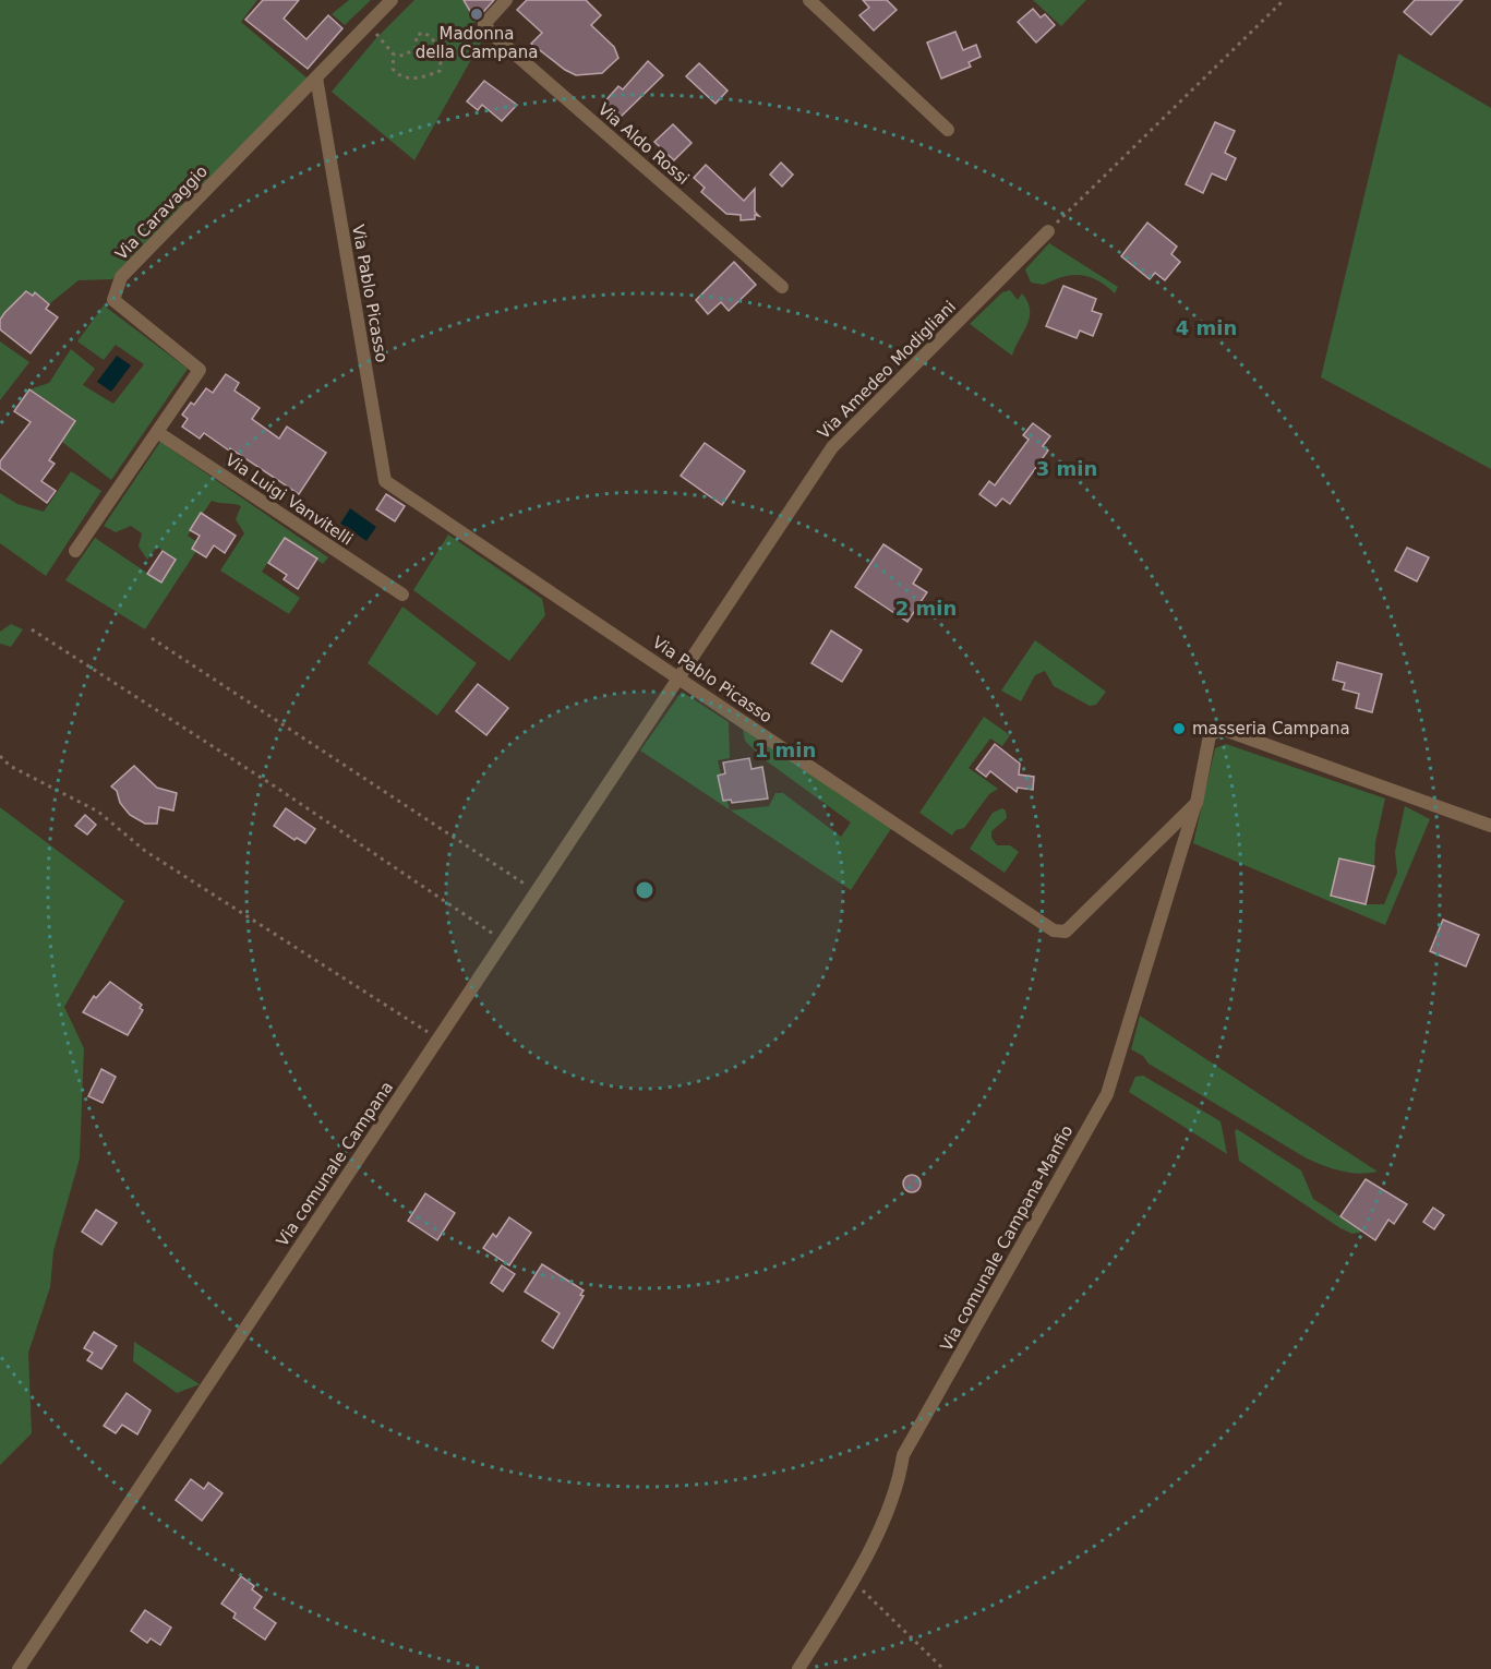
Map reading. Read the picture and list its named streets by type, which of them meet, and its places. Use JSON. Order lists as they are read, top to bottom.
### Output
{
  "streets": {
    "street": [
      "Via Aldo Rossi",
      "Via Caravaggio",
      "Via Pablo Picasso",
      "Via Amedeo Modigliani",
      "Via Luigi Vanvitelli",
      "Via comunale Campana",
      "Via comunale Campana-Manfio"
    ]
  },
  "crossings": [
    ["Via Caravaggio", "Via Pablo Picasso"],
    ["Via Caravaggio", "Via Luigi Vanvitelli"],
    ["Via Pablo Picasso", "Via Amedeo Modigliani"],
    ["Via Pablo Picasso", "Via comunale Campana"],
    ["Via Pablo Picasso", "Via comunale Campana-Manfio"],
    ["Via Amedeo Modigliani", "Via comunale Campana"]
  ],
  "places": ["Madonna della Campana", "masseria Campana"],
  "rings": [
    "4 min",
    "3 min",
    "2 min",
    "1 min"
  ]
}
